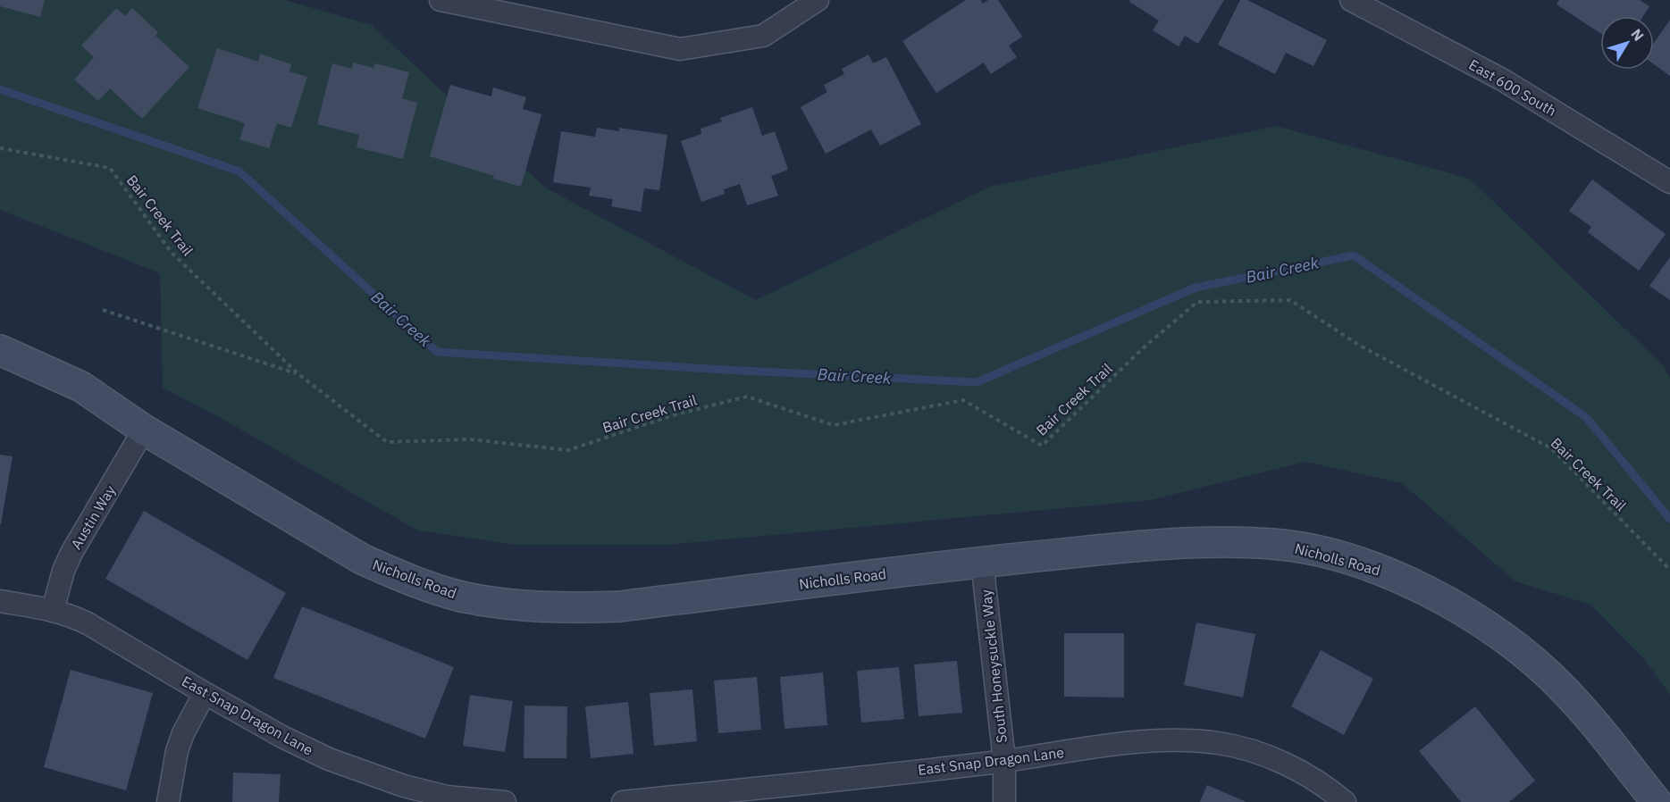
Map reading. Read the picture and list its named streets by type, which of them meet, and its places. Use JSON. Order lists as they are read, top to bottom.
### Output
{
  "streets": {
    "street": [
      "East 600 South",
      "Austin Way",
      "Nicholls Road",
      "South Honeysuckle Way",
      "East Snap Dragon Lane"
    ],
    "path": ["Bair Creek Trail"]
  },
  "crossings": [
    ["Austin Way", "Nicholls Road"],
    ["Austin Way", "East Snap Dragon Lane"],
    ["Nicholls Road", "South Honeysuckle Way"],
    ["South Honeysuckle Way", "East Snap Dragon Lane"]
  ],
  "water": ["Bair Creek"],
  "north": "top right"
}
